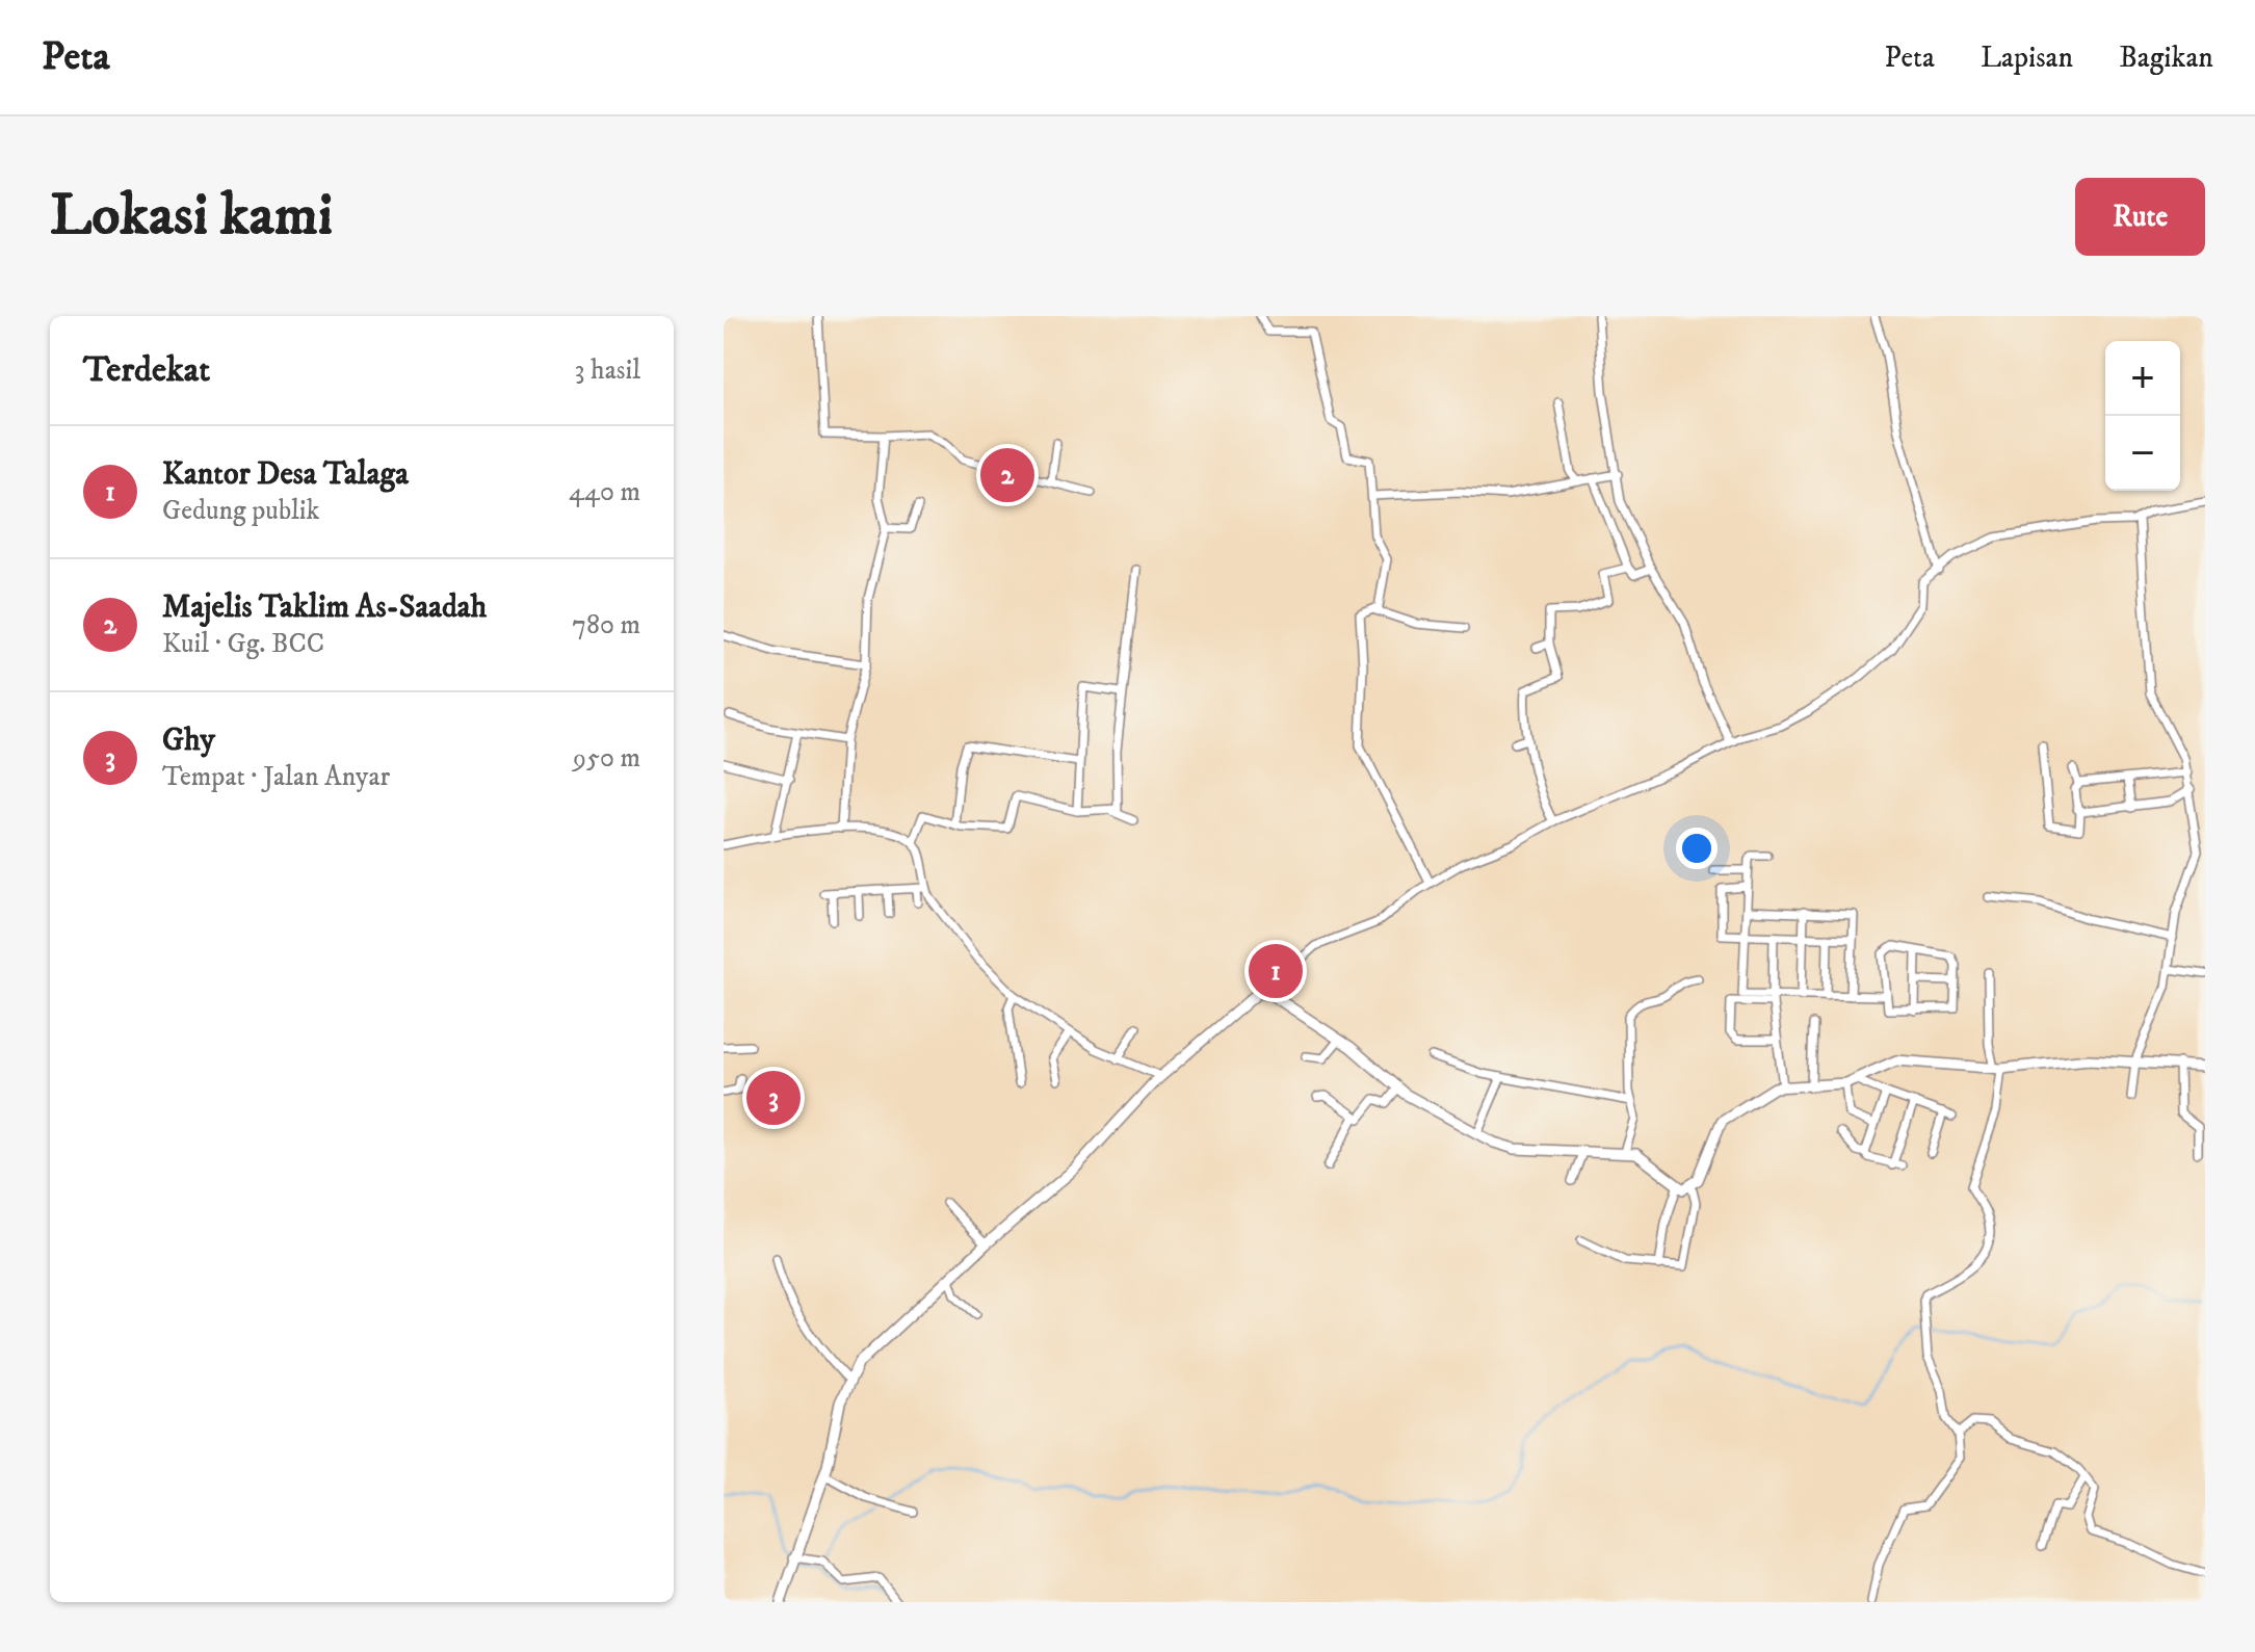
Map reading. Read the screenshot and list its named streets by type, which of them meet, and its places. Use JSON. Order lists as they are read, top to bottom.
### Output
{
  "page": {
    "header": "Peta",
    "nav": ["Peta", "Lapisan", "Bagikan"],
    "buttons": "Rute",
    "title": "Lokasi kami",
    "heading": ["Terdekat", "3 hasil"],
    "map_buttons": ["+", "−"],
    "list": [
      {
        "mark": "1",
        "name": "Kantor Desa Talaga",
        "note": "Gedung publik",
        "value": "440 m"
      },
      {
        "mark": "2",
        "name": "Majelis Taklim As-Saadah",
        "note": "Kuil · Gg. BCC",
        "value": "780 m"
      },
      {
        "mark": "3",
        "name": "Ghy",
        "note": "Tempat · Jalan Anyar",
        "value": "950 m"
      }
    ],
    "pins": ["2", "1", "3"]
  }
}
